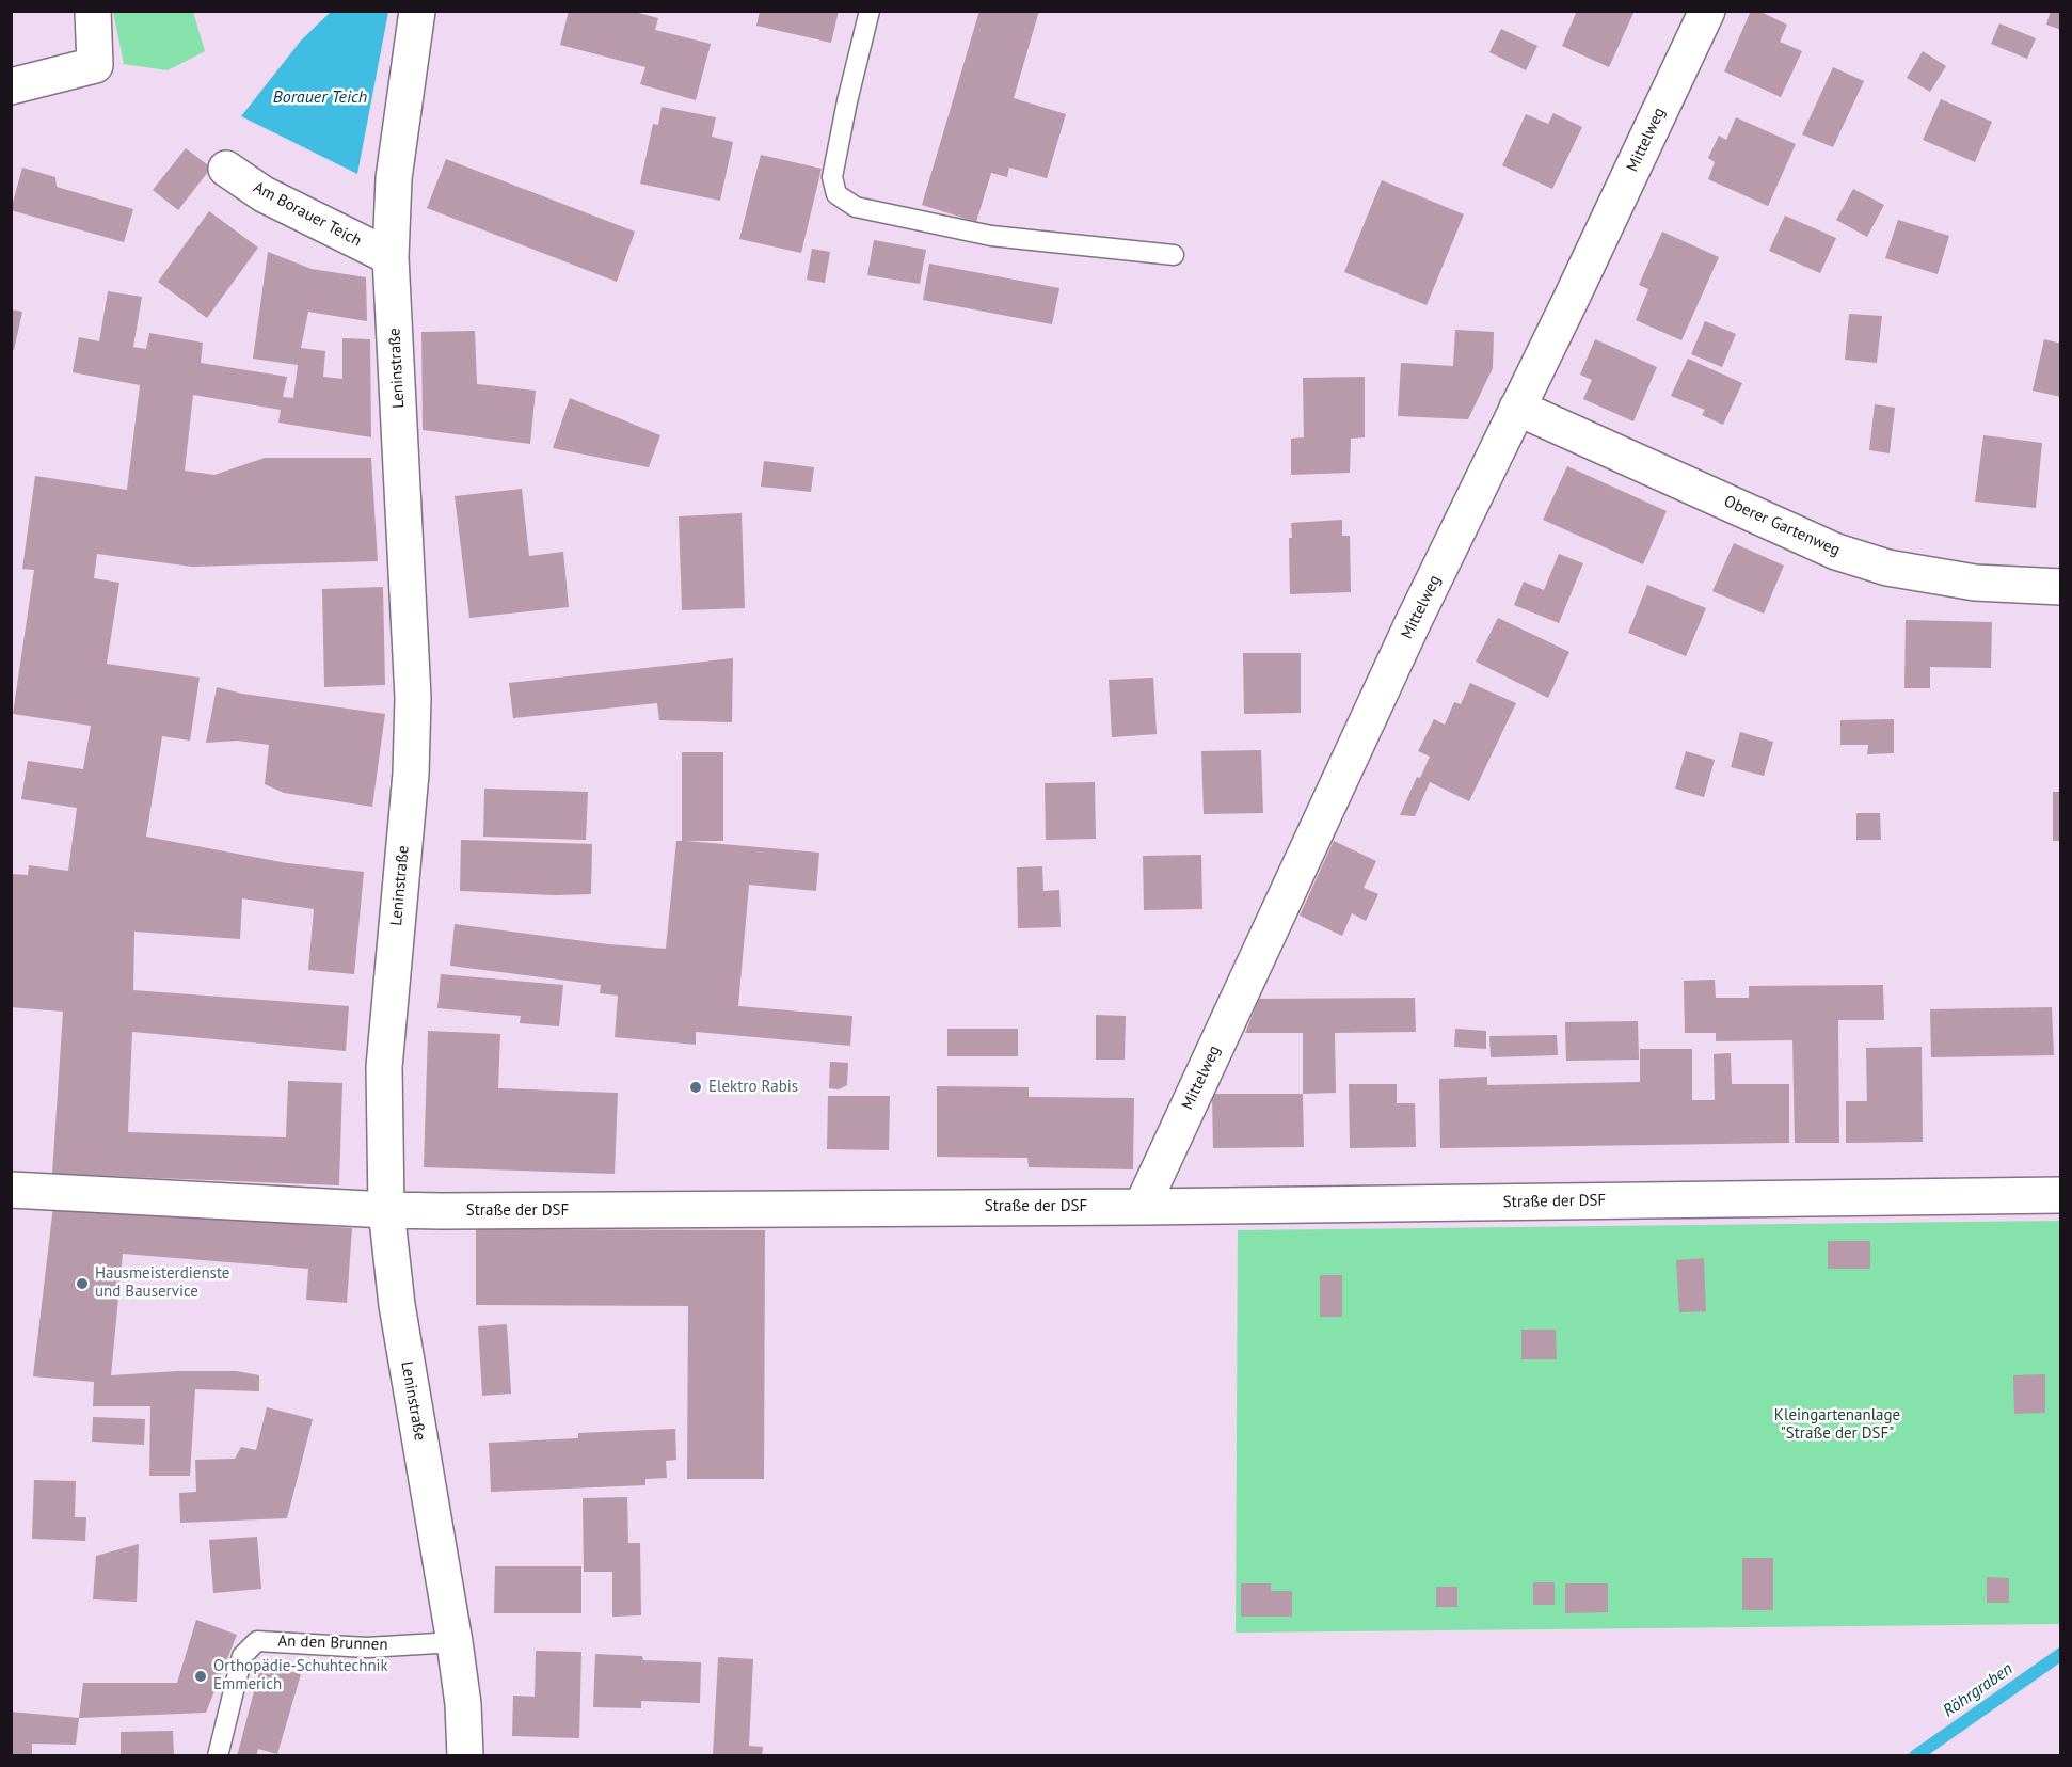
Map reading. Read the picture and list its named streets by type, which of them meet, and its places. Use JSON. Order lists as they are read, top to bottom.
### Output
{
  "streets": {
    "street": [
      "Mittelweg",
      "Am Borauer Teich",
      "Leninstraße",
      "Oberer Gartenweg",
      "Straße der DSF"
    ],
    "lane": ["An den Brunnen"]
  },
  "crossings": [
    ["Mittelweg", "Oberer Gartenweg"],
    ["Mittelweg", "Straße der DSF"],
    ["Am Borauer Teich", "Leninstraße"],
    ["Leninstraße", "Straße der DSF"],
    ["Leninstraße", "An den Brunnen"]
  ],
  "water": ["Borauer Teich", "Röhrgraben"],
  "parks": ["Kleingartenanlage \"Straße der DSF\""],
  "places": ["Elektro Rabis", "Hausmeisterdienste und Bauservice", "Orthopädie-Schuhtechnik Emmerich"]
}
